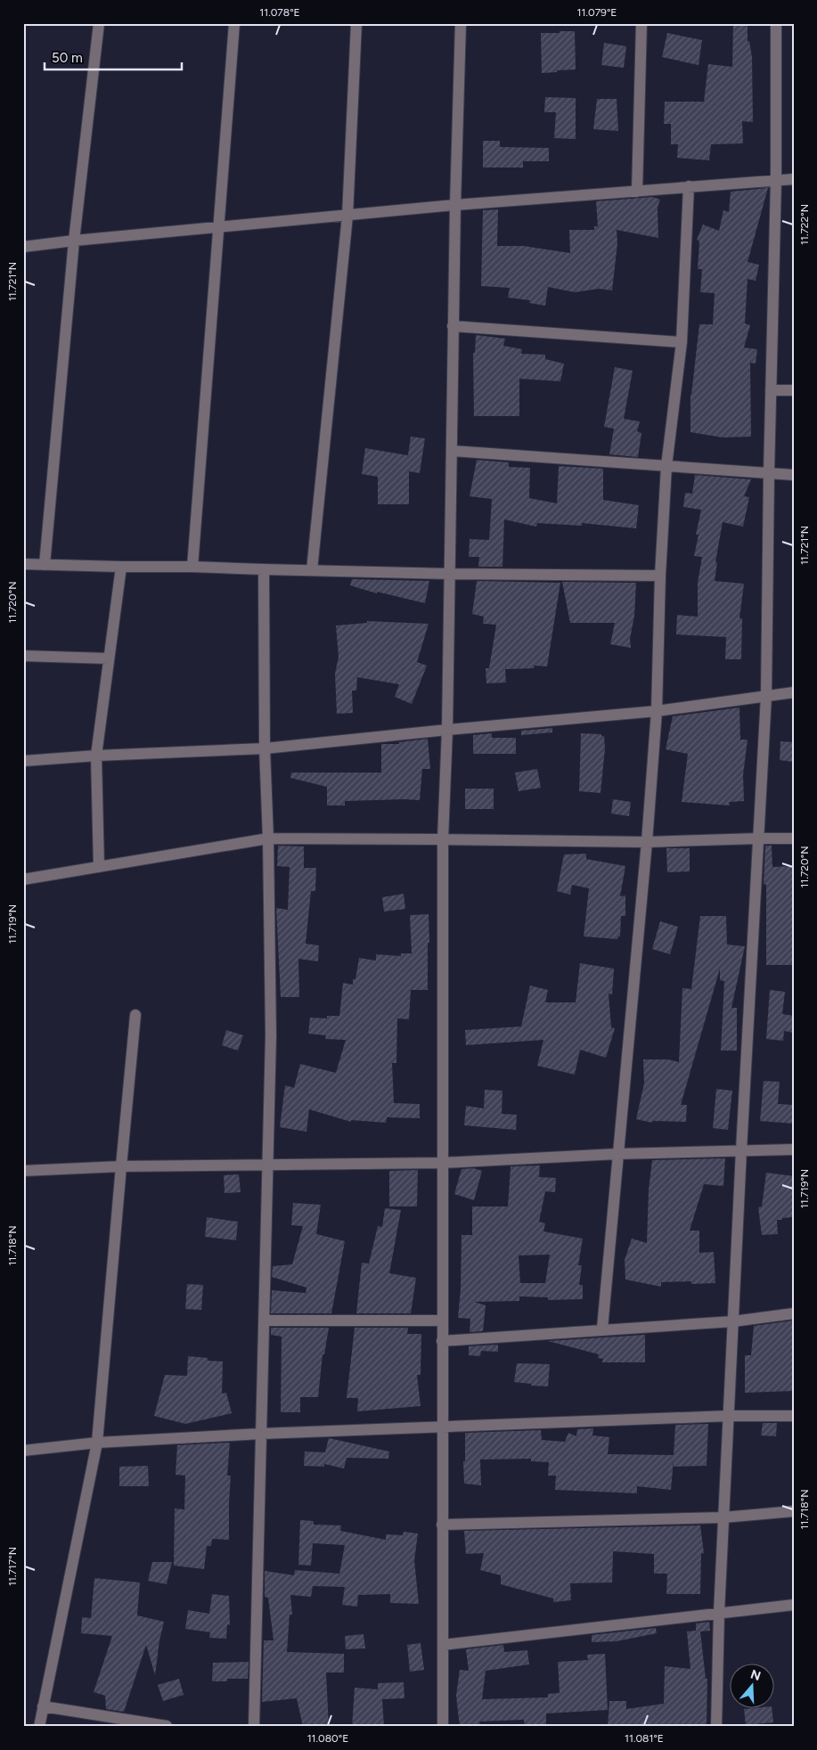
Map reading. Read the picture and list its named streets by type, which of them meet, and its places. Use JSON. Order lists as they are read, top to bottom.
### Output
{
  "scale_bar": "50 m",
  "north": "top",
  "coordinates": [
    "11.078°E",
    "11.079°E",
    "11.722°N",
    "11.721°N",
    "11.720°N",
    "11.719°N",
    "11.718°N",
    "11.717°N",
    "11.080°E",
    "11.081°E"
  ]
}
